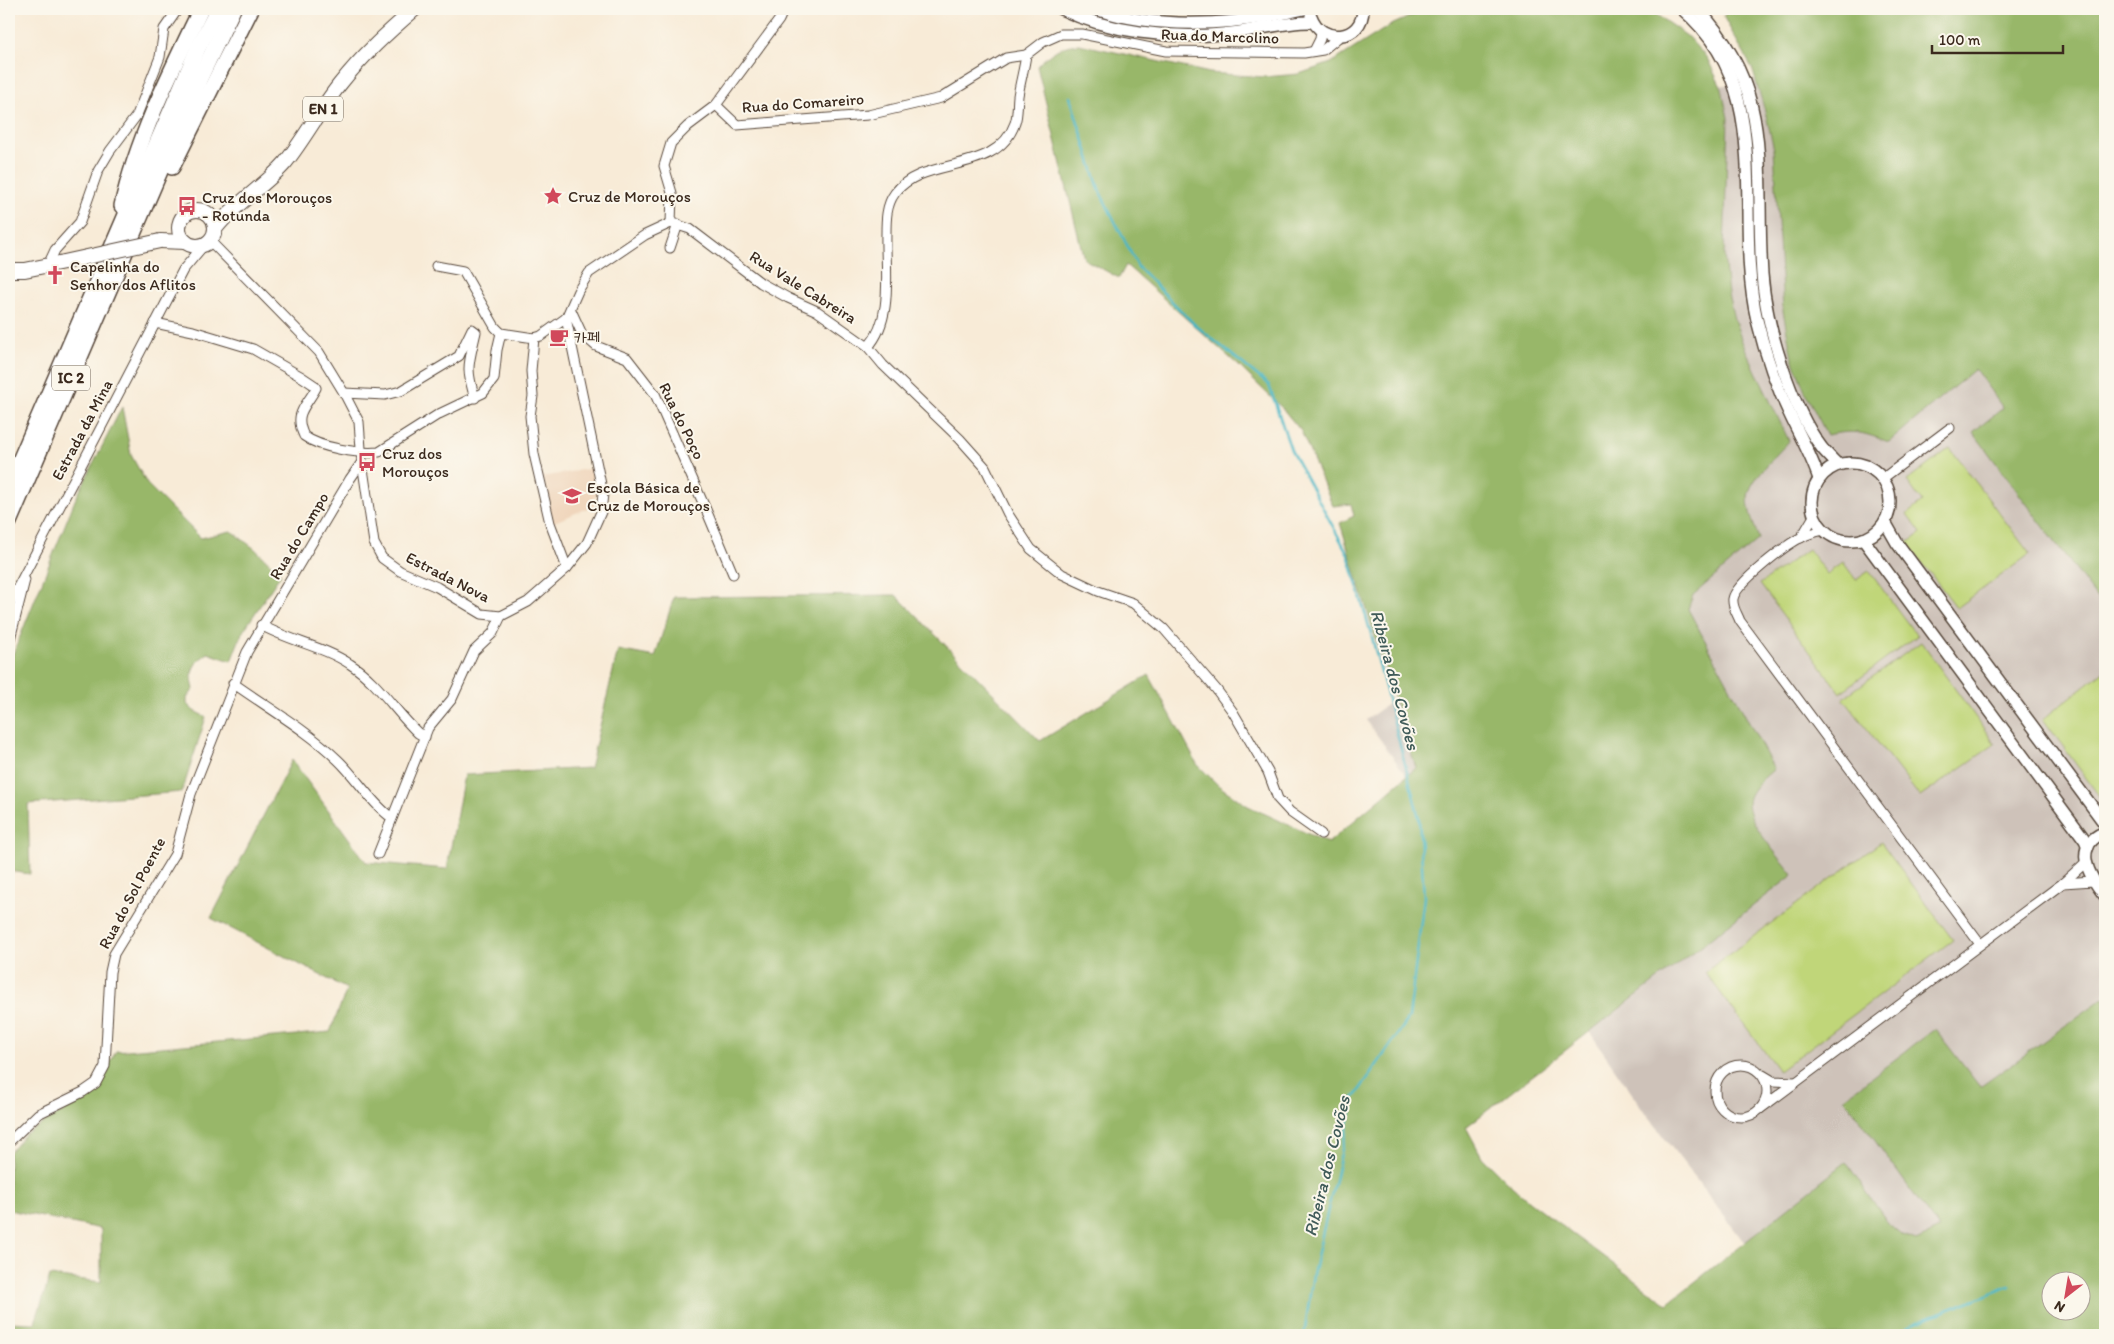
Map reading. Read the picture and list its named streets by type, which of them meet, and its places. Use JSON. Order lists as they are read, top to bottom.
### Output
{
  "streets": {
    "highway": ["IC 2"],
    "main road": ["EN 1"],
    "street": [
      "Rua do Marcolino",
      "Rua do Comareiro",
      "Rua Vale Cabreira",
      "Rua do Poço",
      "Estrada da Mina",
      "Rua do Campo",
      "Estrada Nova",
      "Rua do Sol Poente"
    ]
  },
  "crossings": [
    ["Rua do Marcolino", "Rua do Comareiro"],
    ["EN 1", "Estrada da Mina"],
    ["EN 1", "Estrada Nova"],
    ["Rua do Poço", "Estrada Nova"],
    ["Estrada da Mina", "Estrada Nova"],
    ["Rua do Campo", "Estrada Nova"],
    ["Rua do Campo", "Rua do Sol Poente"]
  ],
  "water": ["Ribeira dos Covões"],
  "places": {
    "place": ["Cruz de Morouços"],
    "bus stop": ["Cruz dos Morouços - Rotunda", "Cruz dos Morouços"],
    "church": ["Capelinha do Senhor dos Aflitos"],
    "cafe": ["카페"],
    "school or university": ["Escola Básica de Cruz de Morouços"]
  },
  "scale_bar": "100 m",
  "north": "bottom left"
}
